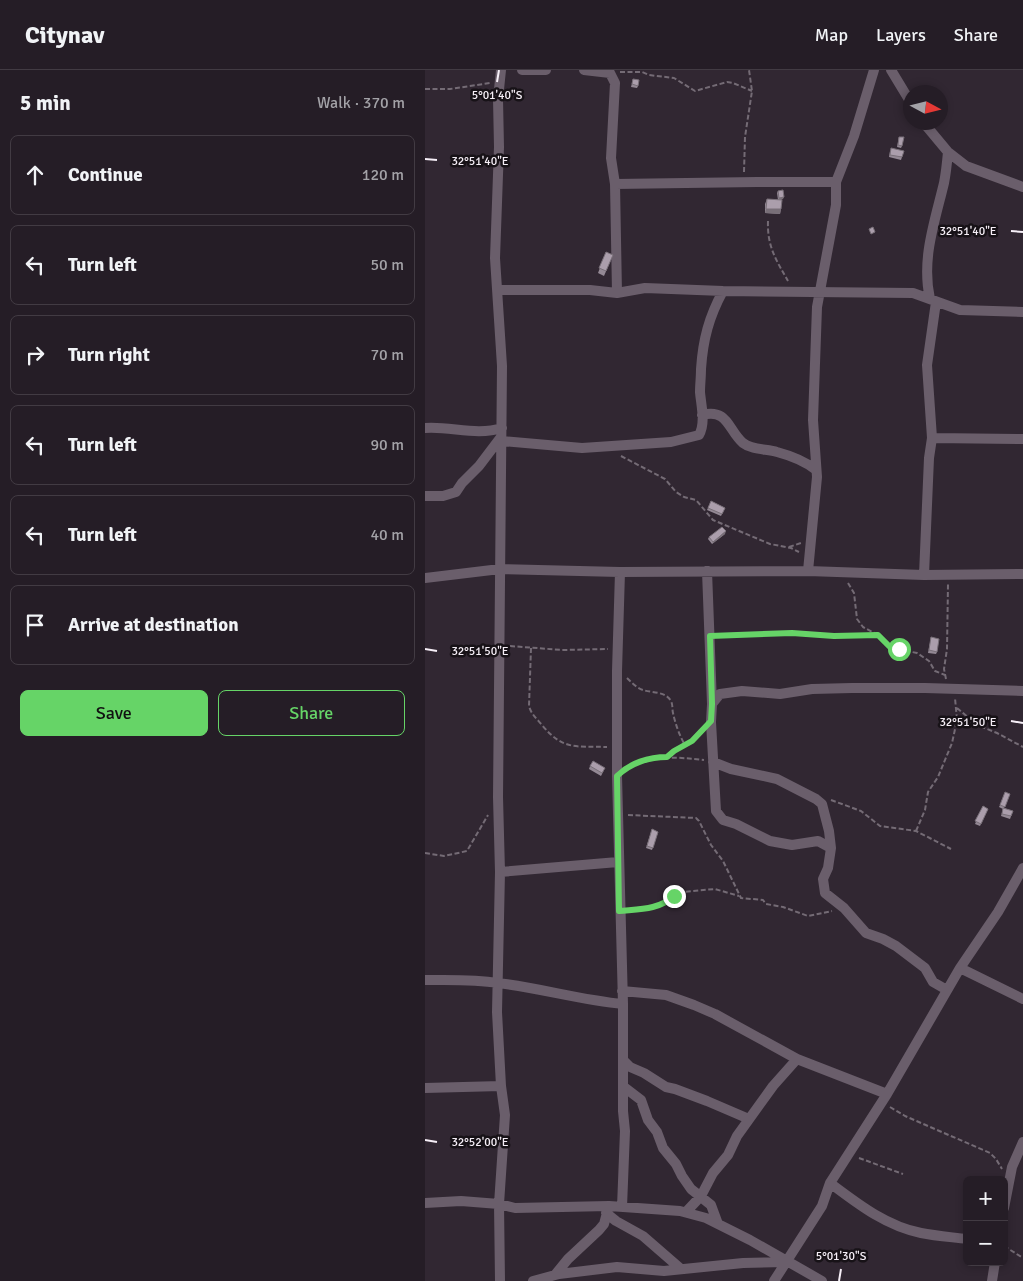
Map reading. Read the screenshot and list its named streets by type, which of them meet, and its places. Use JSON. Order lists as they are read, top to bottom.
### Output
{
  "north": "right",
  "page": {
    "header": "Citynav",
    "nav": ["Map", "Layers", "Share"],
    "heading": ["5 min", "Walk · 370 m"],
    "list": [
      ["Continue", "120 m"],
      ["Turn left", "50 m"],
      ["Turn right", "70 m"],
      ["Turn left", "90 m"],
      ["Turn left", "40 m"],
      "Arrive at destination"
    ],
    "buttons": ["Save", "Share"],
    "map_buttons": ["+", "−"]
  },
  "coordinates": [
    "5°01'40\"S",
    "32°51'40\"E",
    "32°51'50\"E",
    "32°52'00\"E",
    "5°01'30\"S"
  ]
}
